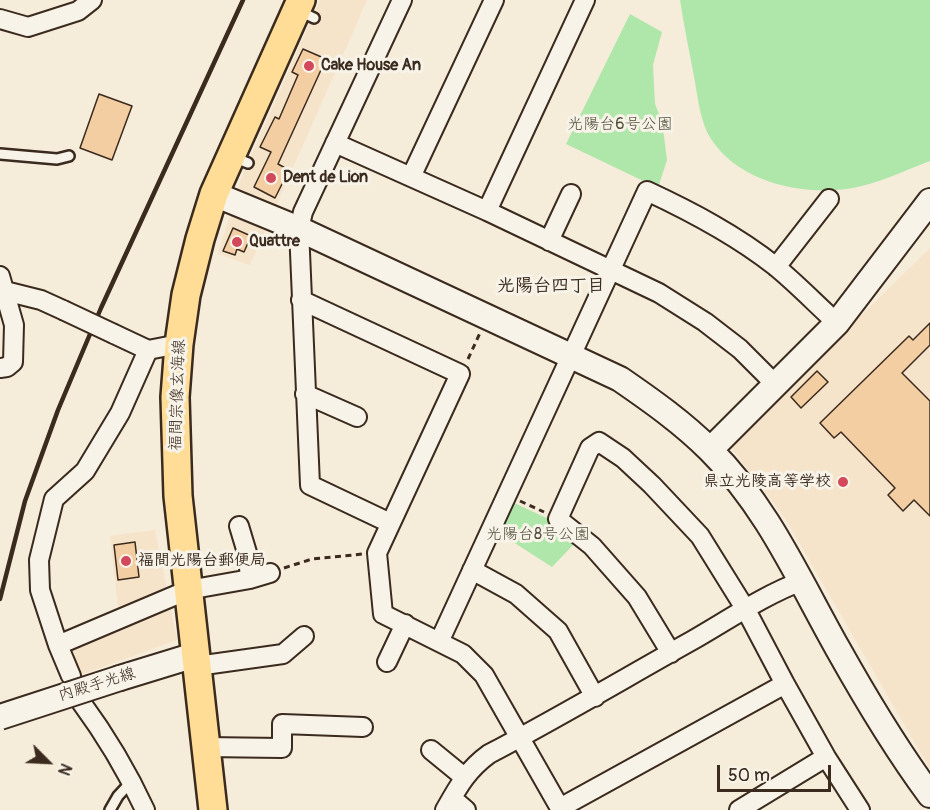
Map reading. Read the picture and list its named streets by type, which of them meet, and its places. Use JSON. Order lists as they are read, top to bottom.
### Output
{
  "streets": {
    "main road": ["福間宗像玄海線"],
    "street": ["内殿手光線"]
  },
  "crossings": [
    ["福間宗像玄海線", "内殿手光線"]
  ],
  "districts": ["光陽台四丁目"],
  "parks": ["光陽台6号公園", "光陽台8号公園"],
  "places": [
    "Cake House An",
    "Dent de Lion",
    "Quattre",
    "県立光陵高等学校",
    "福間光陽台郵便局"
  ],
  "scale_bar": "50 m",
  "north": "bottom right"
}
